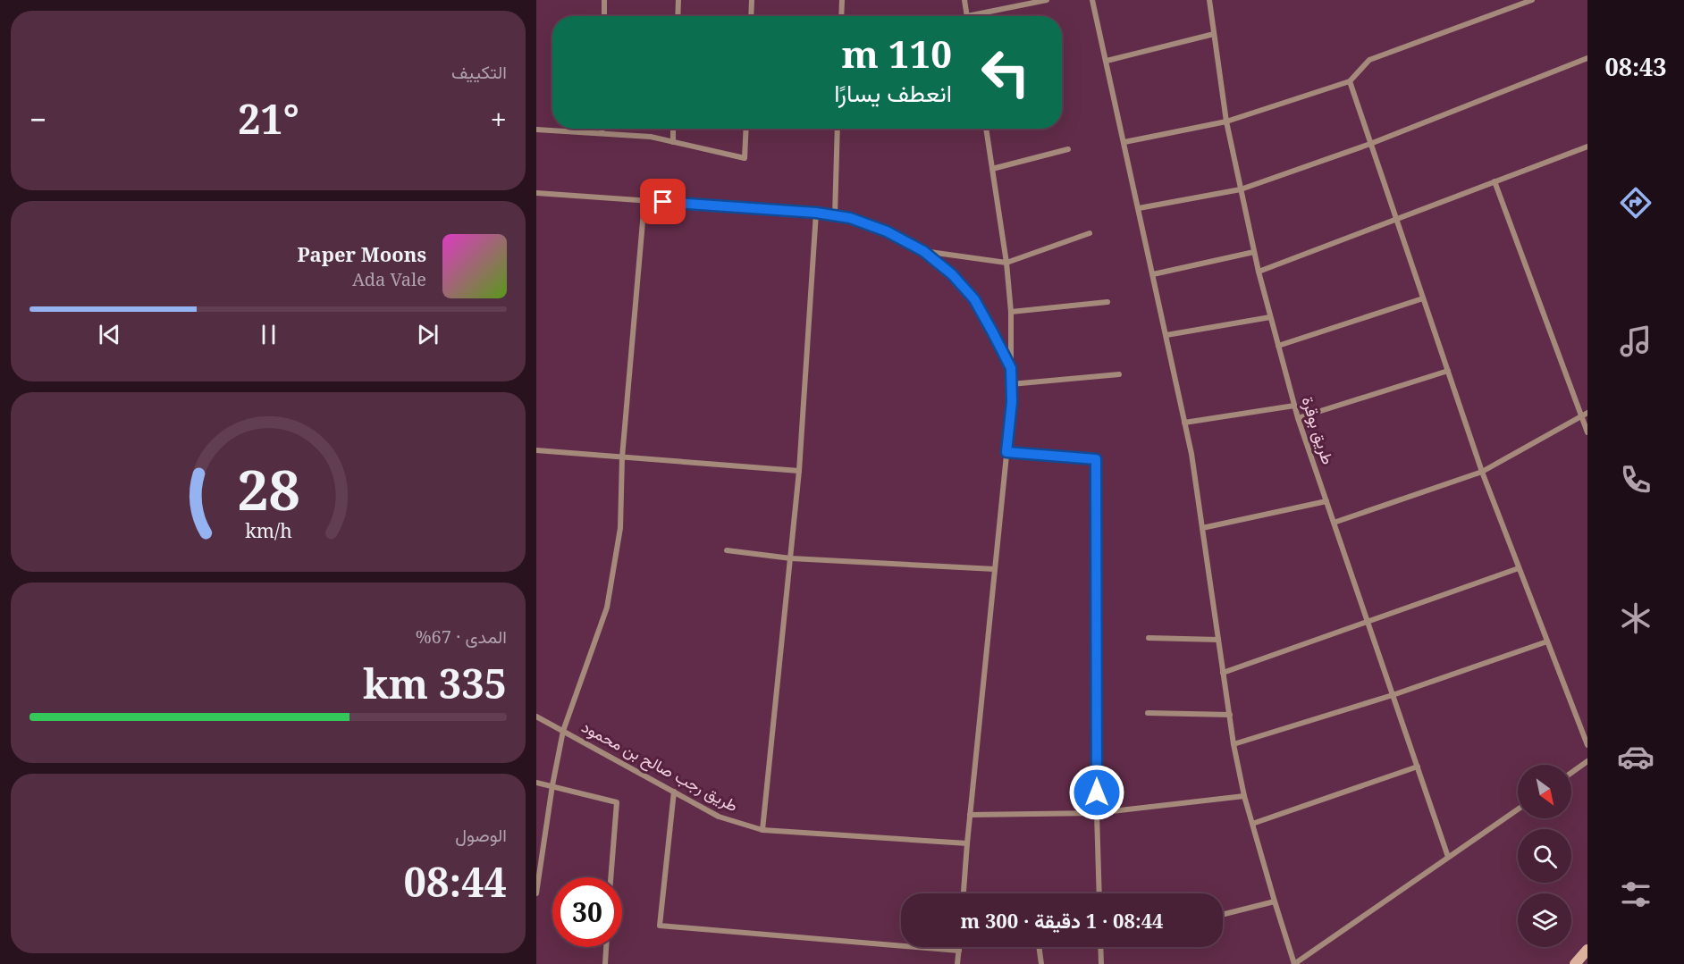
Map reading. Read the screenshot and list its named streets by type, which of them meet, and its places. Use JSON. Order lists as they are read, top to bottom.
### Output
{
  "streets": {
    "street": ["طريق بوقرة", "طريق رجب صالح بن محمود"]
  },
  "north": "bottom right",
  "page": {
    "tabs": "08:43",
    "tile": [
      "التكييف",
      ["المدى · 67%", "335 km"],
      ["الوصول", "08:44"]
    ],
    "turn": ["110 m", "انعطف يسارًا"],
    "heat": ["−", "21°", "+"],
    "song": ["Paper Moons", "Ada Vale"],
    "limit": "30",
    "trip": "08:44 · 1 دقيقة · 300 m",
    "gauge": ["28", "km/h"]
  }
}
